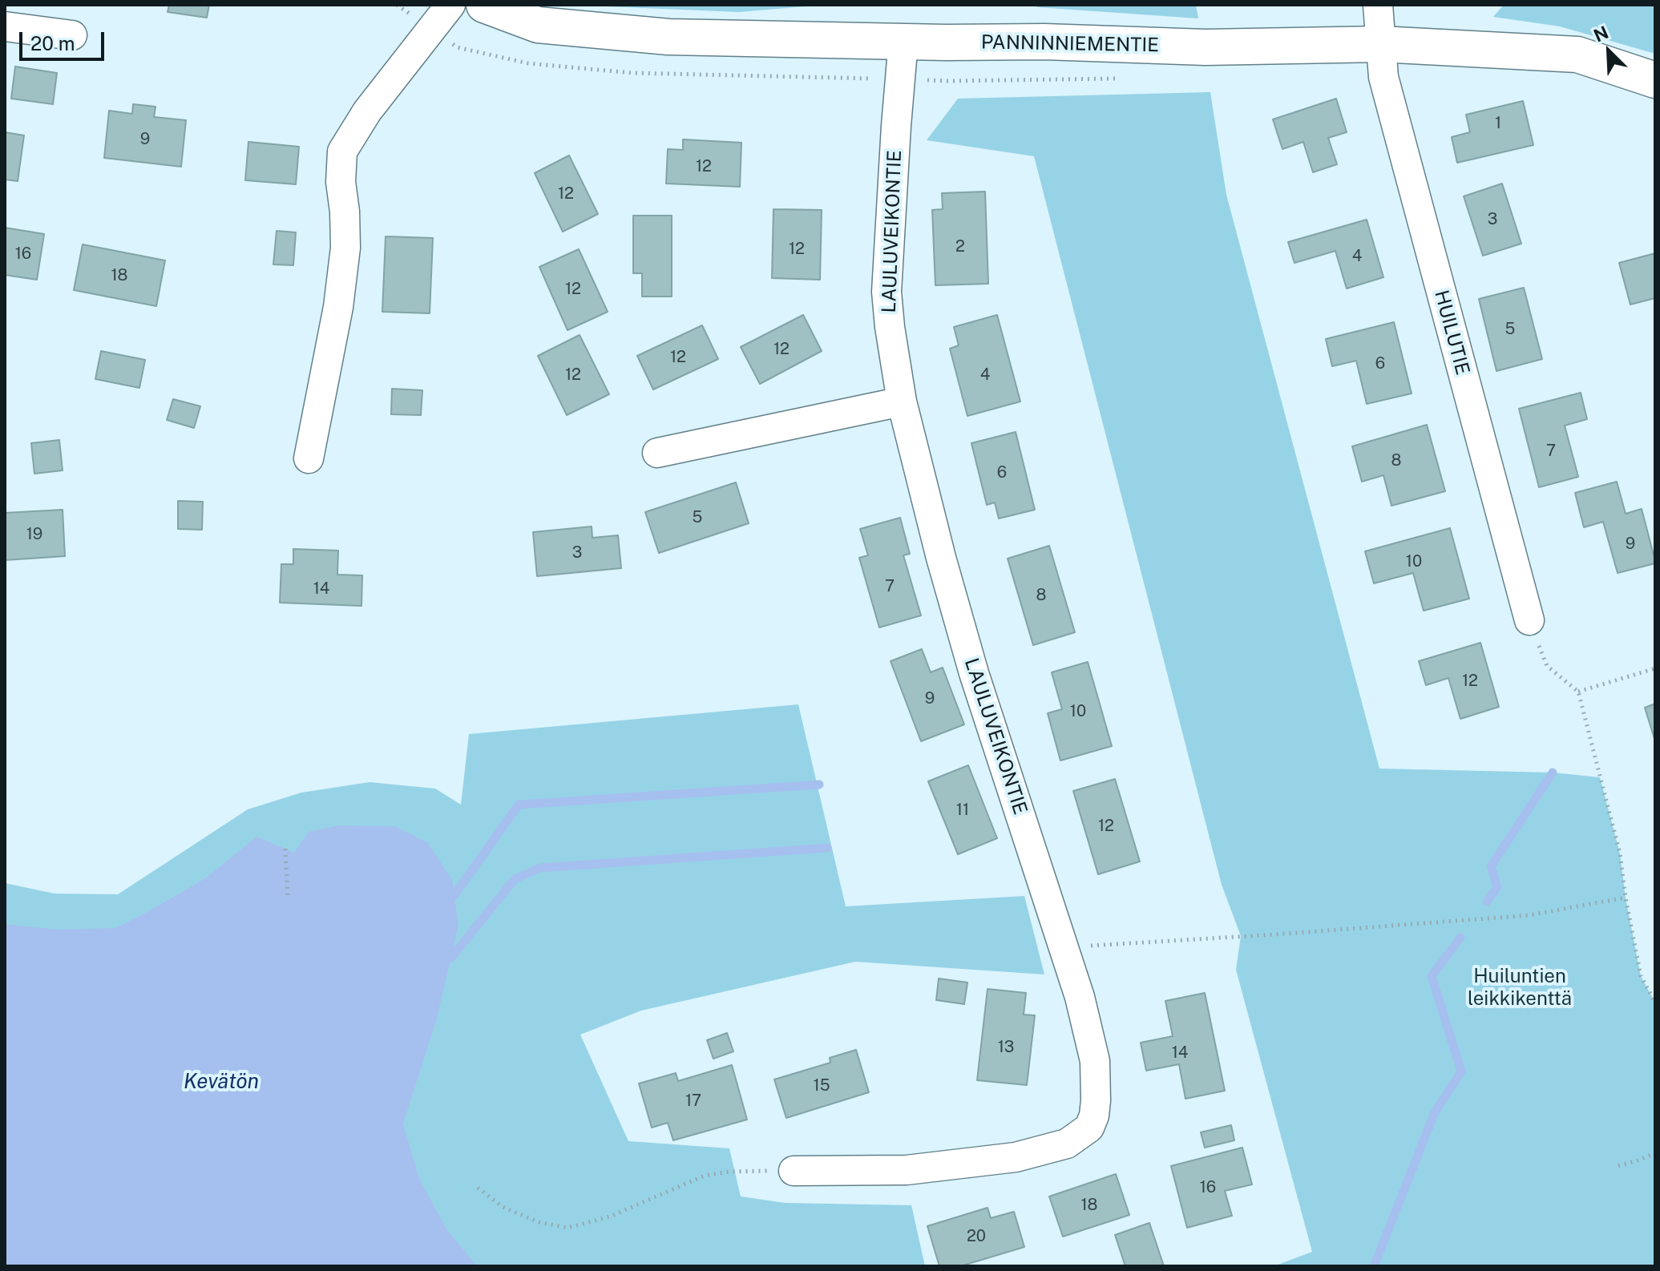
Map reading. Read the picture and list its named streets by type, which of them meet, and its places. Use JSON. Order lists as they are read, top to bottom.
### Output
{
  "streets": {
    "street": ["PANNINNIEMENTIE", "LAULUVEIKONTIE", "HUILUTIE"]
  },
  "crossings": [
    ["PANNINNIEMENTIE", "LAULUVEIKONTIE"],
    ["PANNINNIEMENTIE", "HUILUTIE"]
  ],
  "water": ["Kevätön"],
  "parks": ["Huiluntien leikkikenttä"],
  "house_numbers": [
    "1",
    "9",
    "12",
    "12",
    "3",
    "2",
    "12",
    "16",
    "4",
    "18",
    "12",
    "5",
    "12",
    "12",
    "6",
    "12",
    "4",
    "7",
    "8",
    "6",
    "5",
    "19",
    "9",
    "3",
    "10",
    "7",
    "14",
    "8",
    "12",
    "9",
    "10",
    "11",
    "12",
    "13",
    "14",
    "15",
    "17",
    "16",
    "18",
    "20"
  ],
  "scale_bar": "20 m",
  "north": "top left"
}
